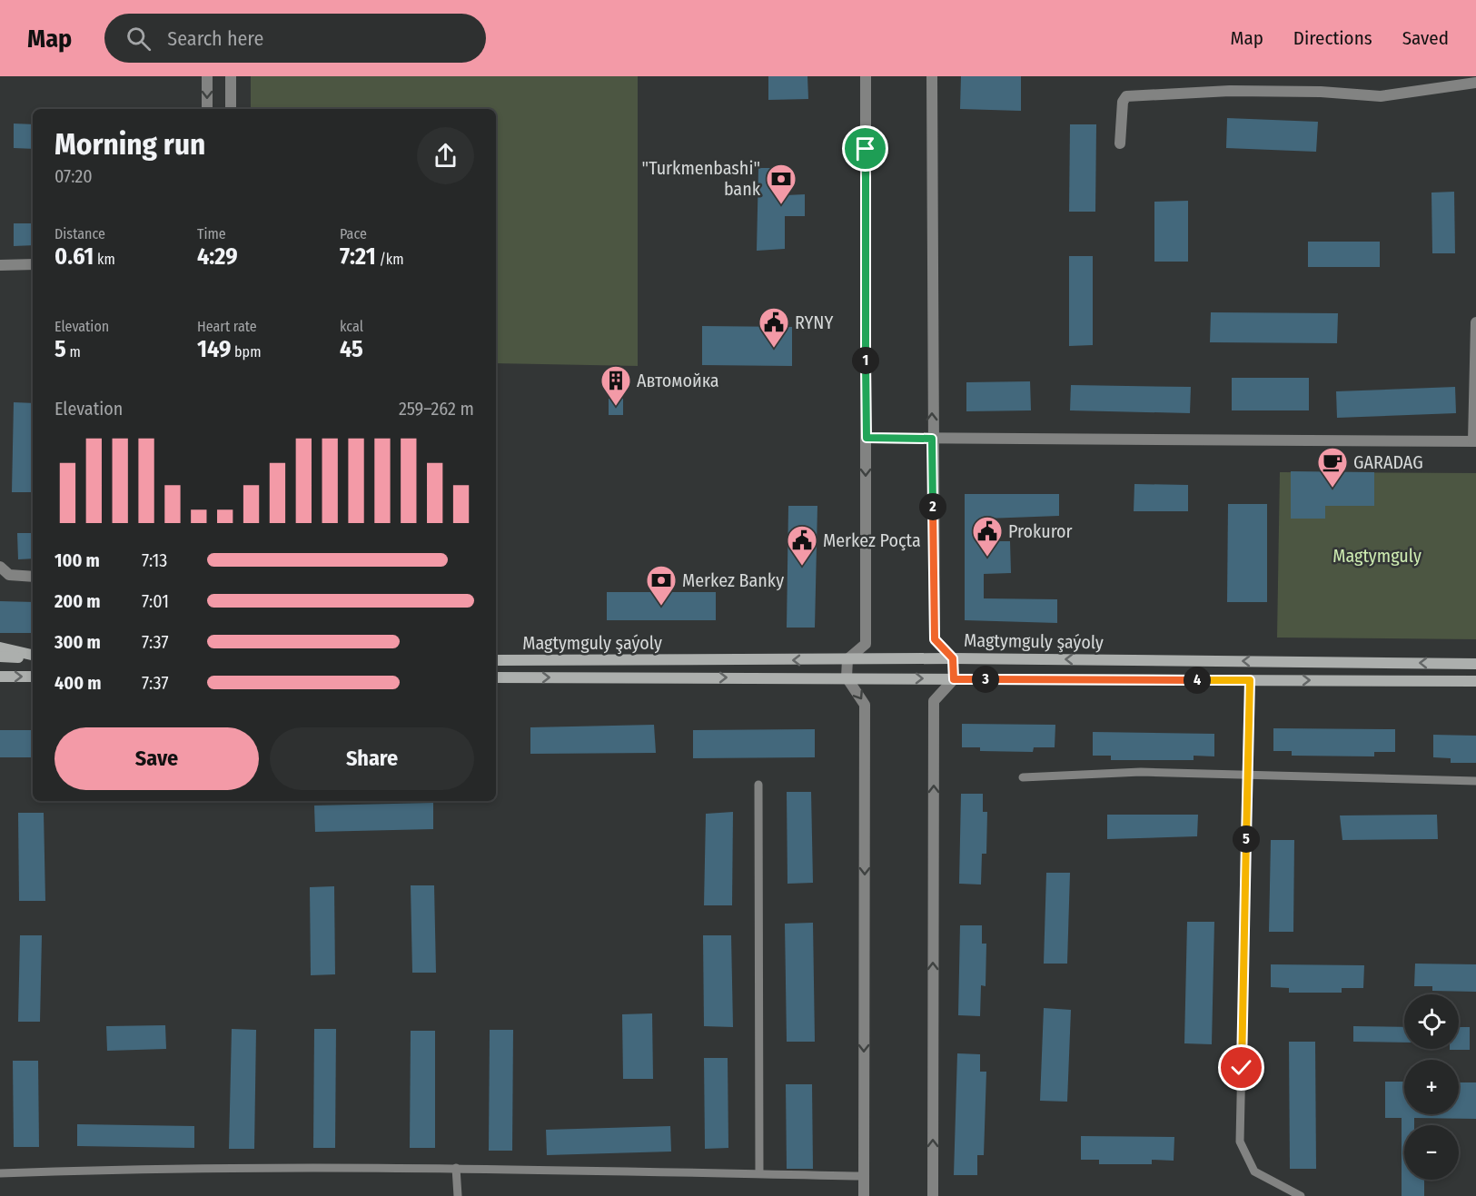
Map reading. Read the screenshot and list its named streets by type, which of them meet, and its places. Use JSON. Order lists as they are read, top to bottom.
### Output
{
  "streets": {
    "street": ["Magtymguly şaýoly"]
  },
  "parks": ["Magtymguly"],
  "places": {
    "bank": ["\"Turkmenbashi\" bank", "Merkez Banky"],
    "public building": ["RYNY", "Prokuror", "Merkez Poçta"],
    "building": ["Автомойка"],
    "cafe": ["GARADAG"]
  },
  "page": {
    "header": "Map",
    "search": "Search here",
    "nav": ["Map", "Directions", "Saved"],
    "heading": ["Morning run", "07:20"],
    "stats": [
      ["Distance", "0.61 km"],
      ["Time", "4:29"],
      ["Pace", "7:21 /km"],
      ["Elevation", "5 m"],
      ["Heart rate", "149 bpm"],
      ["kcal", "45"]
    ],
    "pins": [
      "1",
      "2",
      "3",
      "4",
      "5"
    ],
    "chart": ["Elevation", "259–262 m"],
    "list": [
      {
        "name": "100 m",
        "note": "7:13"
      },
      {
        "name": "200 m",
        "note": "7:01"
      },
      {
        "name": "300 m",
        "note": "7:37"
      },
      {
        "name": "400 m",
        "note": "7:37"
      }
    ],
    "buttons": ["Save", "Share"],
    "map_buttons": ["+", "−"]
  }
}
